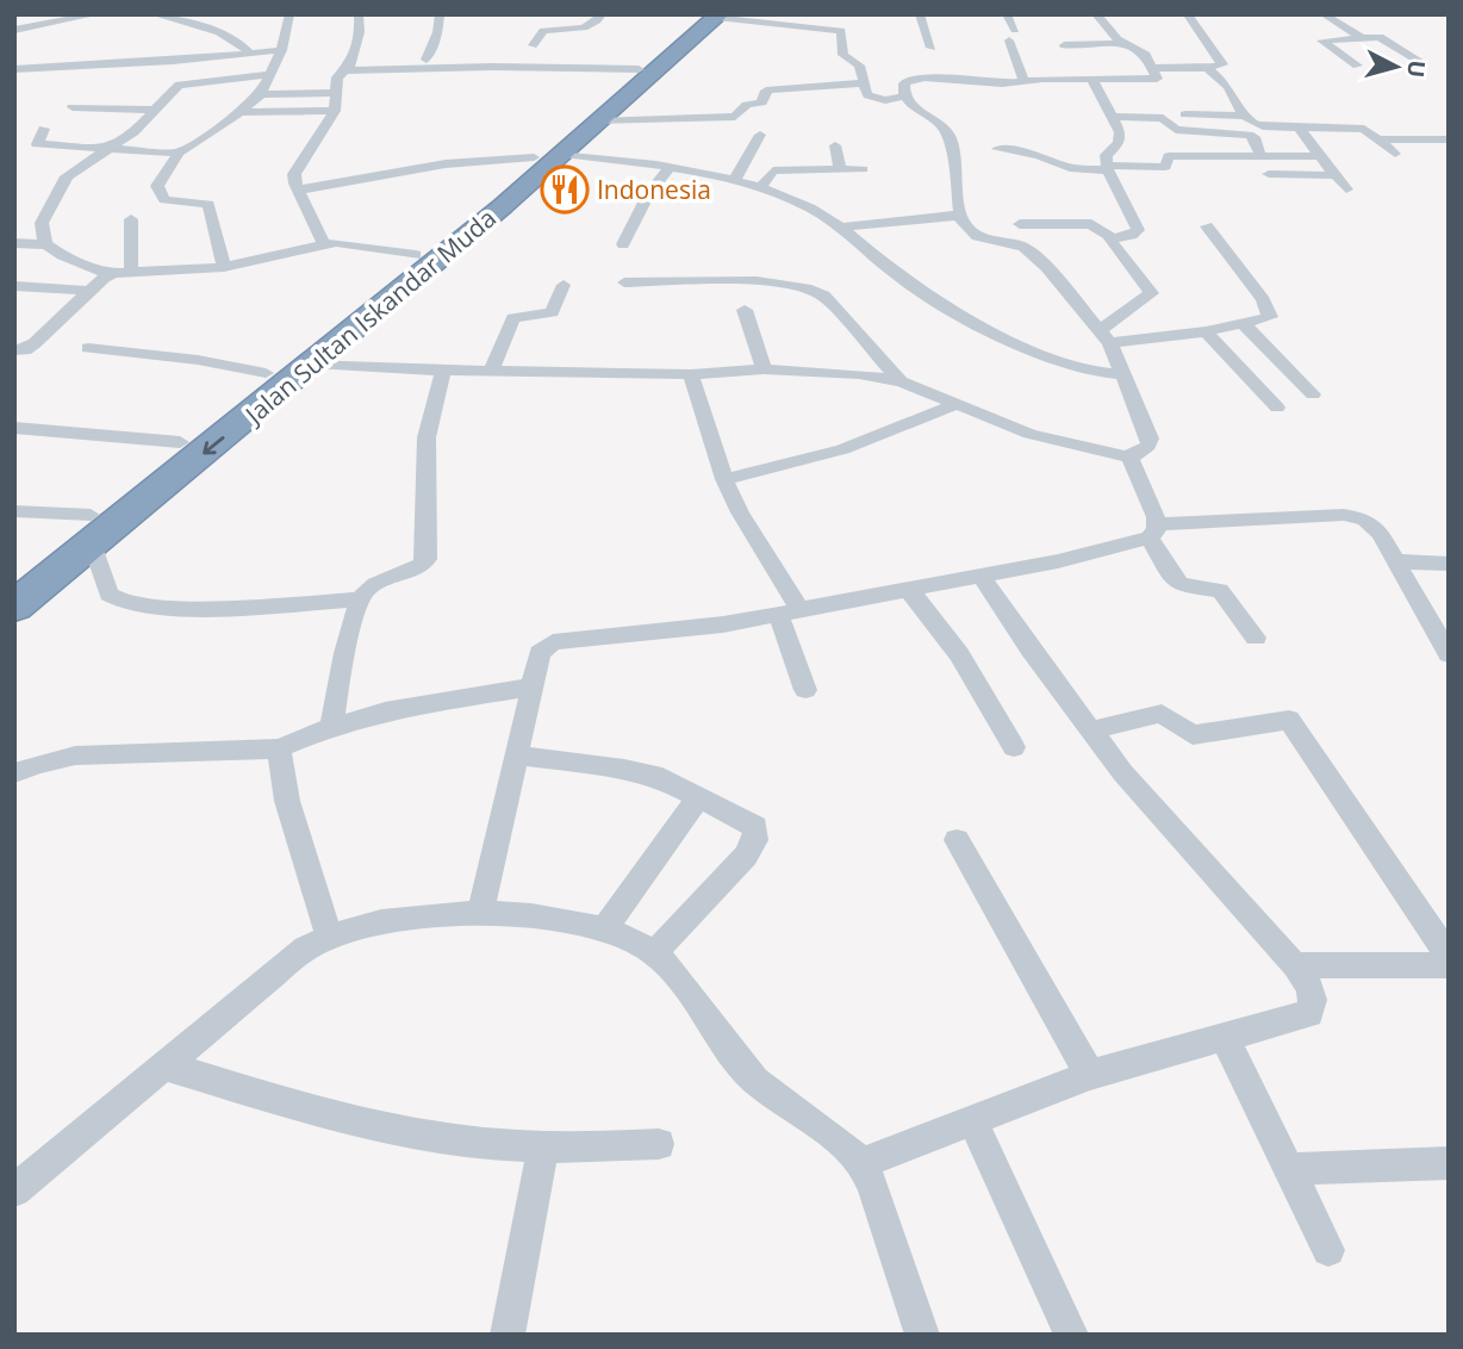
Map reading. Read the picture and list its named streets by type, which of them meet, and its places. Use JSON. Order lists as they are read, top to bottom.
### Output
{
  "streets": {
    "highway": ["Jalan Sultan Iskandar Muda"]
  },
  "places": {
    "restaurant": ["Indonesia"]
  },
  "north": "right"
}
